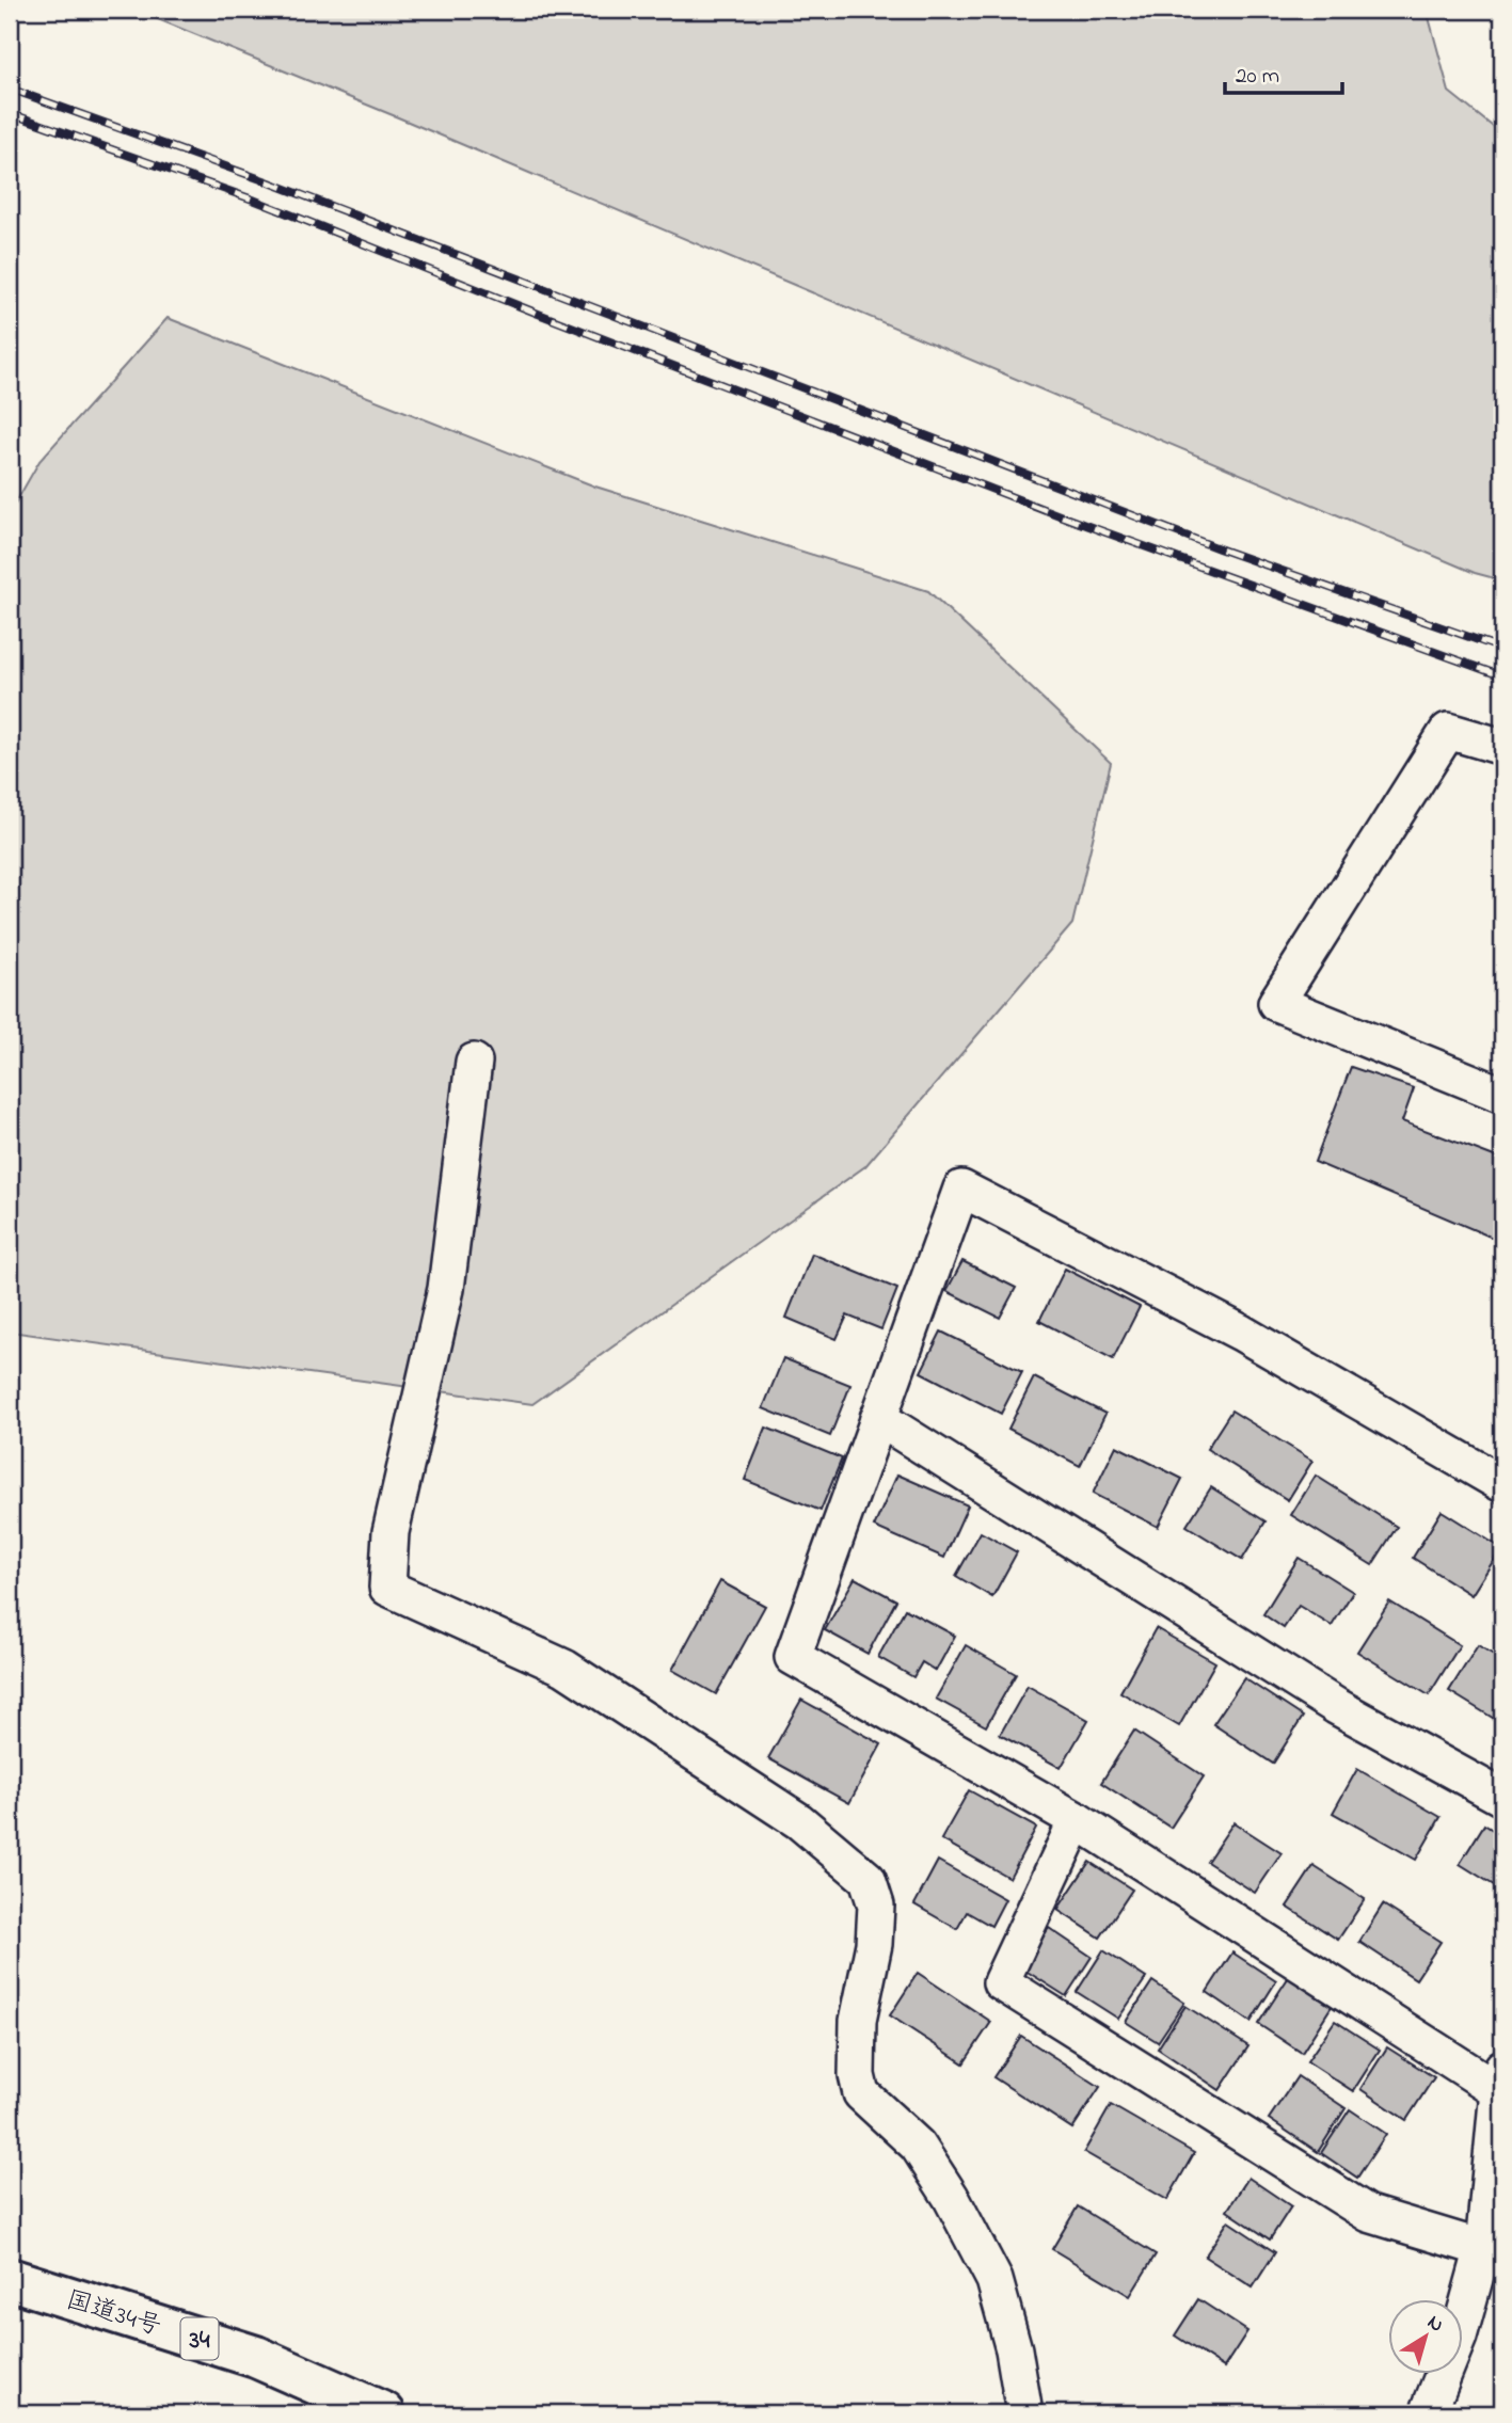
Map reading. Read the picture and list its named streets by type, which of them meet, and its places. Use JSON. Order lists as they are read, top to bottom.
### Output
{
  "streets": {
    "highway": ["国道34号", "34"]
  },
  "scale_bar": "20 m",
  "north": "top right"
}
